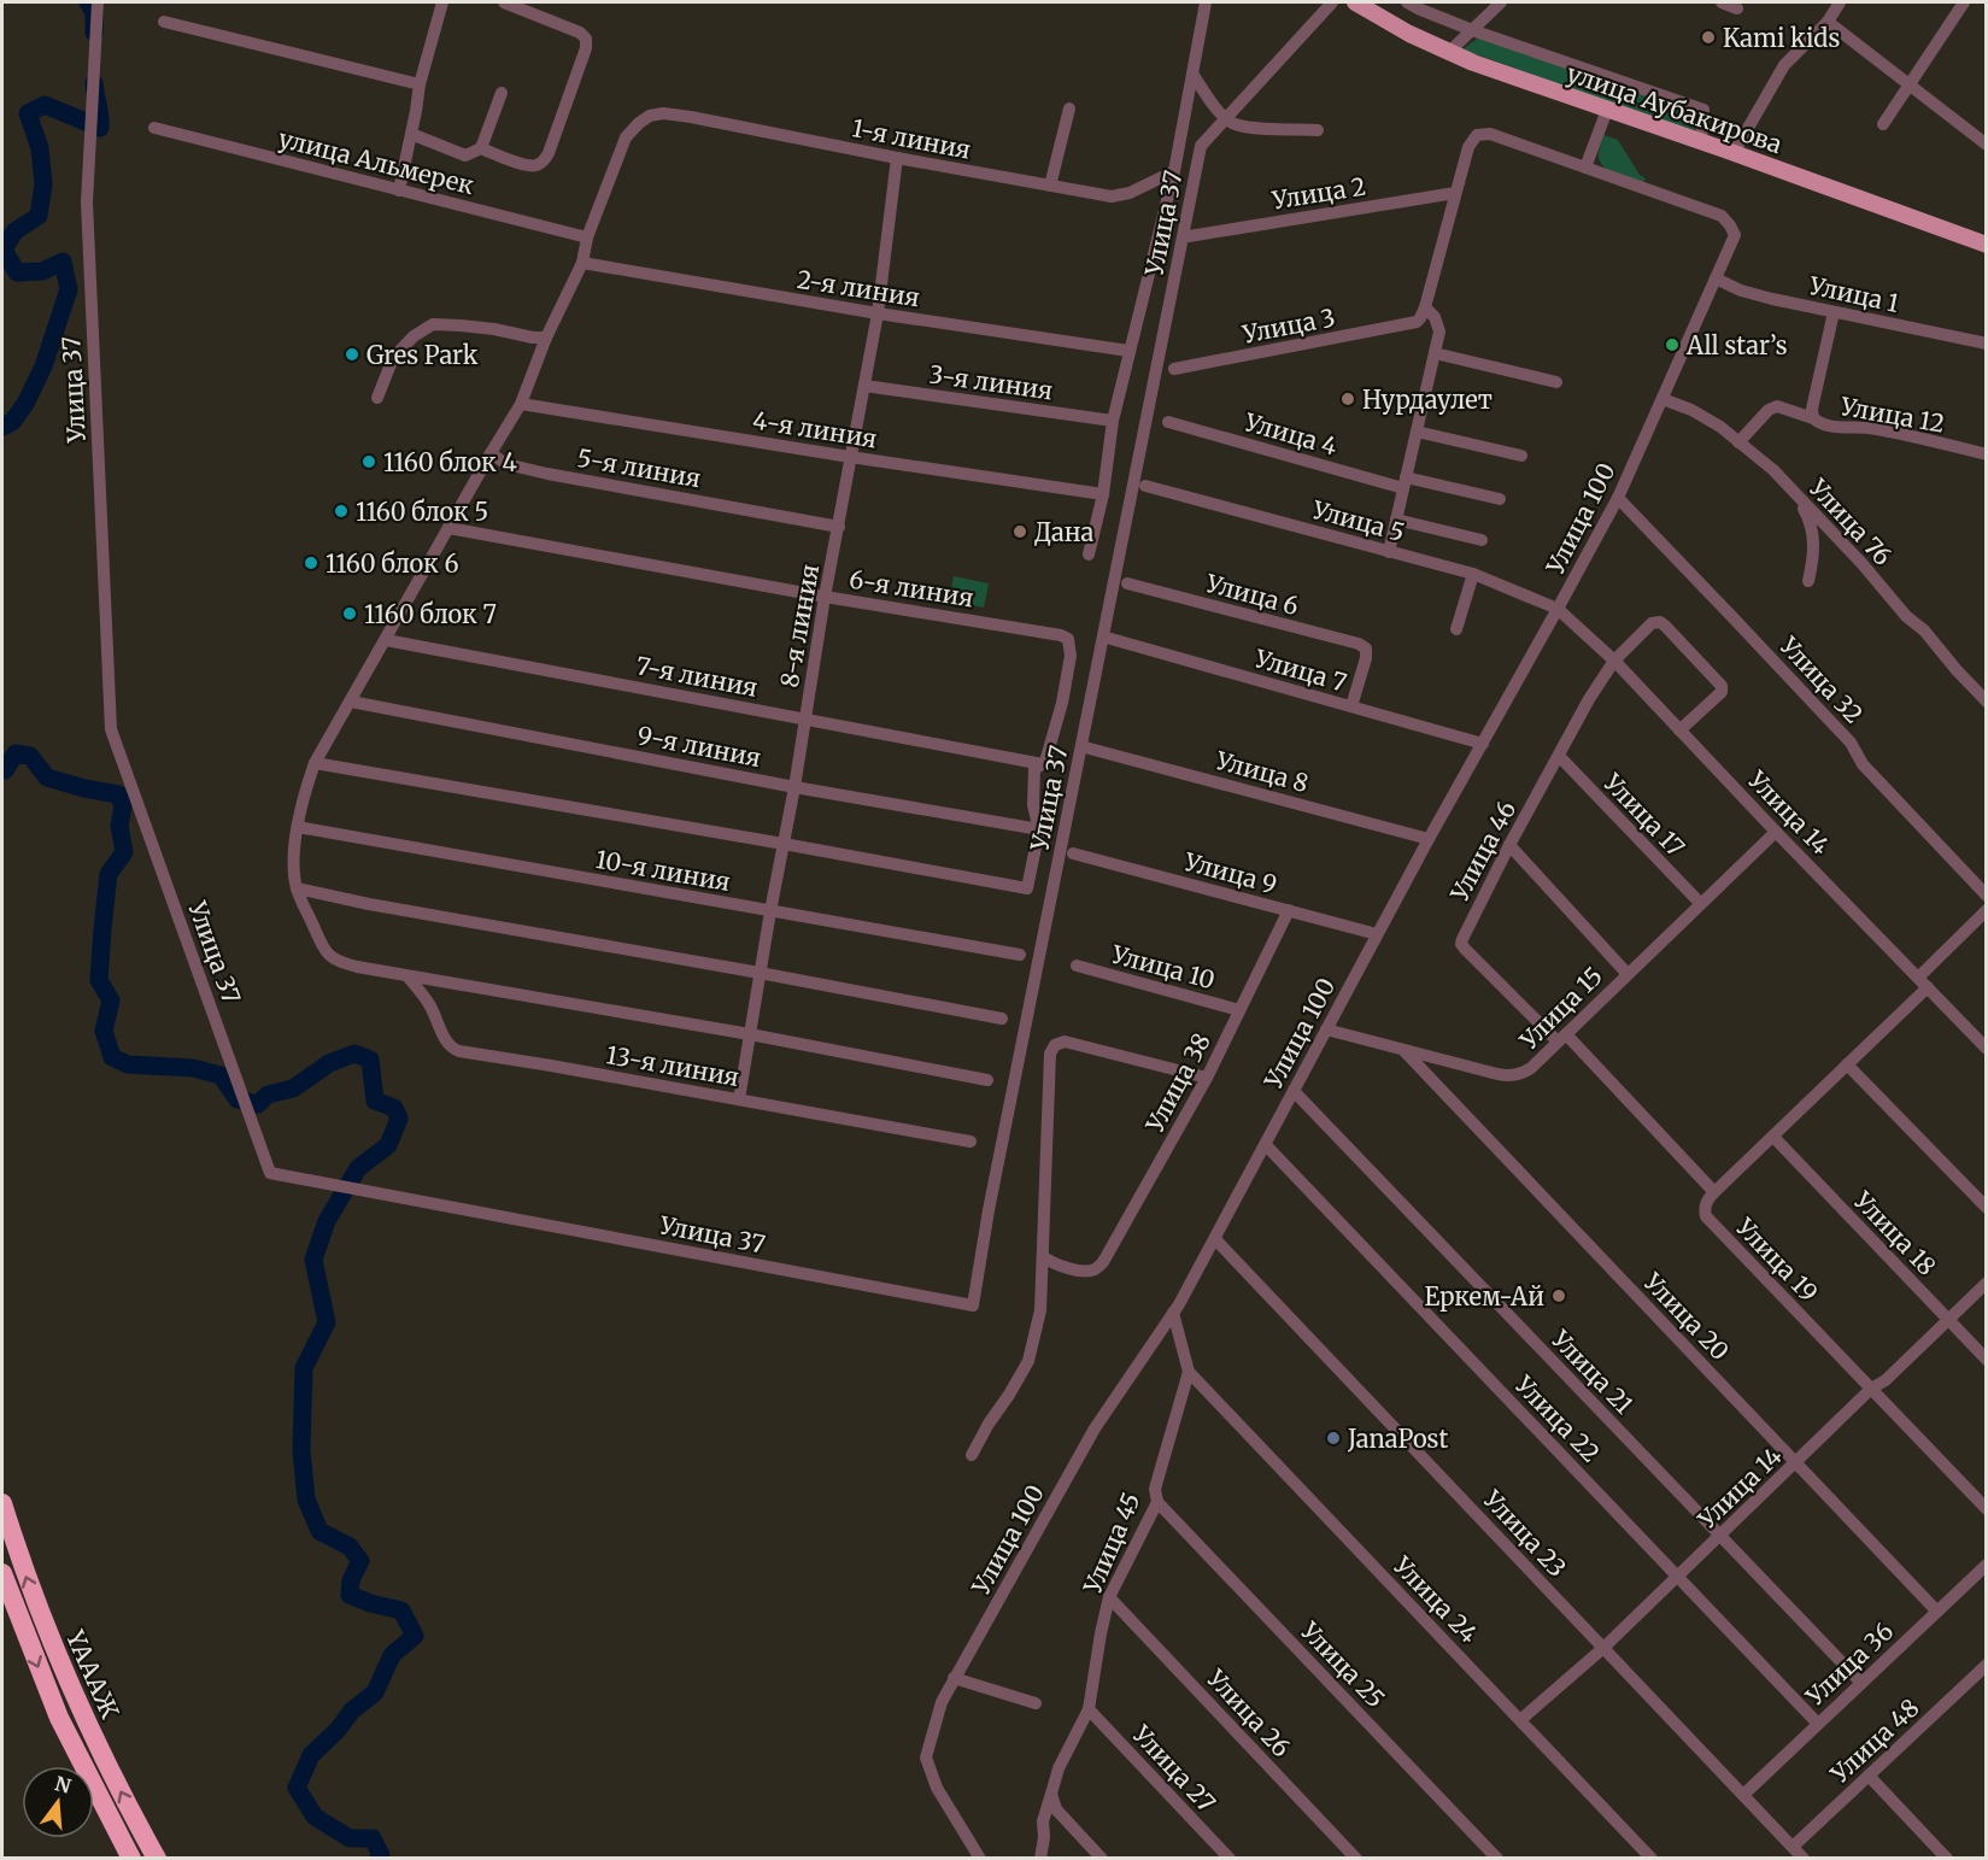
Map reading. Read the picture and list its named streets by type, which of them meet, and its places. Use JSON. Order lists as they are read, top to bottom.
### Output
{
  "streets": {
    "highway": ["ҮАААЖ"],
    "main road": ["улица Аубакирова"],
    "street": [
      "1-я линия",
      "улица Альмерек",
      "Улица 2",
      "Улица 37",
      "2-я линия",
      "Улица 1",
      "Улица 3",
      "3-я линия",
      "Улица 12",
      "4-я линия",
      "Улица 4",
      "5-я линия",
      "Улица 100",
      "Улица 5",
      "Улица 76",
      "6-я линия",
      "Улица 6",
      "8-я линия",
      "Улица 7",
      "7-я линия",
      "Улица 32",
      "9-я линия",
      "Улица 8",
      "Улица 14",
      "Улица 17",
      "Улица 46",
      "10-я линия",
      "Улица 9",
      "Улица 10",
      "Улица 15",
      "13-я линия",
      "Улица 38",
      "Улица 18",
      "Улица 19",
      "Улица 20",
      "Улица 21",
      "Улица 22",
      "Улица 23",
      "Улица 45",
      "Улица 24",
      "Улица 36",
      "Улица 25",
      "Улица 26",
      "Улица 48",
      "Улица 27"
    ]
  },
  "crossings": [
    ["1-я линия", "улица Альмерек"],
    ["1-я линия", "8-я линия"],
    ["2-я линия", "8-я линия"],
    ["Улица 1", "Улица 12"],
    ["Улица 1", "Улица 100"],
    ["3-я линия", "8-я линия"],
    ["4-я линия", "8-я линия"],
    ["5-я линия", "8-я линия"],
    ["Улица 100", "Улица 5"],
    ["Улица 100", "Улица 76"],
    ["Улица 100", "Улица 7"],
    ["Улица 100", "Улица 32"],
    ["Улица 100", "Улица 8"],
    ["Улица 100", "Улица 14"],
    ["Улица 100", "Улица 9"],
    ["Улица 100", "Улица 15"],
    ["Улица 100", "Улица 21"],
    ["Улица 100", "Улица 22"],
    ["Улица 100", "Улица 23"],
    ["Улица 5", "Улица 14"],
    ["6-я линия", "8-я линия"],
    ["6-я линия", "7-я линия"],
    ["6-я линия", "9-я линия"],
    ["Улица 6", "Улица 7"],
    ["8-я линия", "7-я линия"],
    ["8-я линия", "9-я линия"],
    ["8-я линия", "10-я линия"],
    ["8-я линия", "13-я линия"],
    ["Улица 14", "Улица 46"],
    ["Улица 14", "Улица 15"],
    ["Улица 14", "Улица 18"],
    ["Улица 14", "Улица 19"],
    ["Улица 14", "Улица 20"],
    ["Улица 14", "Улица 21"],
    ["Улица 14", "Улица 22"],
    ["Улица 14", "Улица 23"],
    ["Улица 14", "Улица 24"],
    ["Улица 17", "Улица 46"],
    ["Улица 17", "Улица 15"],
    ["Улица 46", "Улица 15"],
    ["Улица 9", "Улица 38"],
    ["Улица 10", "Улица 38"],
    ["Улица 15", "Улица 20"],
    ["Улица 20", "Улица 36"],
    ["Улица 21", "Улица 36"],
    ["Улица 22", "Улица 36"],
    ["Улица 23", "Улица 36"],
    ["Улица 23", "Улица 48"],
    ["Улица 45", "Улица 24"],
    ["Улица 45", "Улица 25"],
    ["Улица 45", "Улица 26"],
    ["Улица 45", "Улица 27"]
  ],
  "places": [
    "Kami kids",
    "All star’s",
    "Gres Park",
    "Нурдаулет",
    "1160 блок 4",
    "1160 блок 5",
    "Дана",
    "1160 блок 6",
    "1160 блок 7",
    "Еркем-Ай",
    "JanaPost"
  ],
  "north": "top"
}
